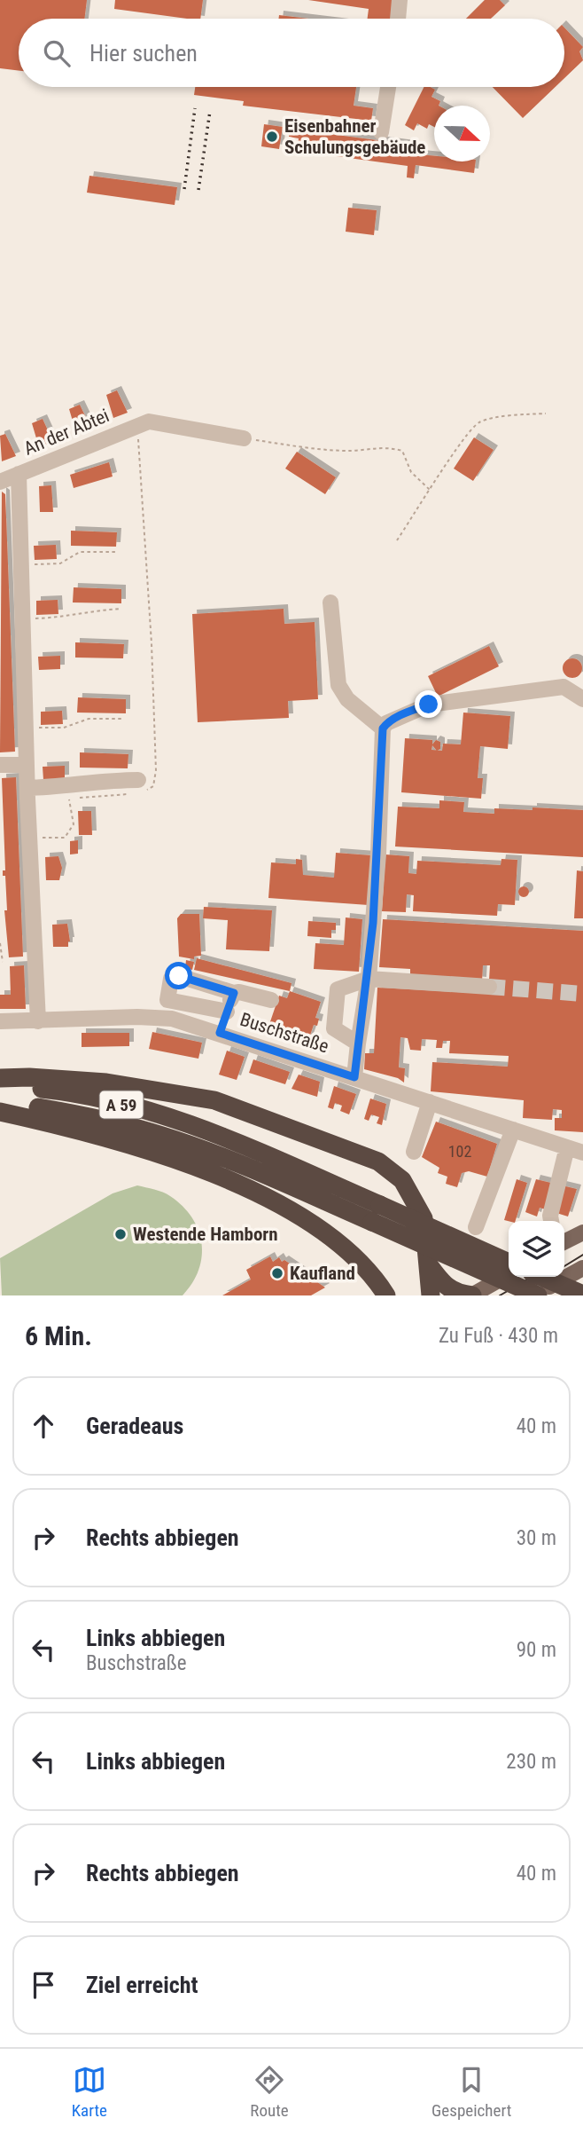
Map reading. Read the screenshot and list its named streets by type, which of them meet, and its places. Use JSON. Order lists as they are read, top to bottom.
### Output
{
  "streets": {
    "highway": ["A 59"],
    "street": ["An der Abtei", "Buschstraße"]
  },
  "places": ["Eisenbahner Schulungsgebäude", "Westende Hamborn", "Kaufland"],
  "house_numbers": ["102"],
  "north": "right",
  "page": {
    "search": "Hier suchen",
    "heading": ["6 Min.", "Zu Fuß · 430 m"],
    "list": [
      ["Geradeaus", "40 m"],
      ["Rechts abbiegen", "30 m"],
      ["Links abbiegen", "Buschstraße", "90 m"],
      ["Links abbiegen", "230 m"],
      ["Rechts abbiegen", "40 m"],
      "Ziel erreicht"
    ],
    "nav": ["Karte", "Route", "Gespeichert"]
  }
}
